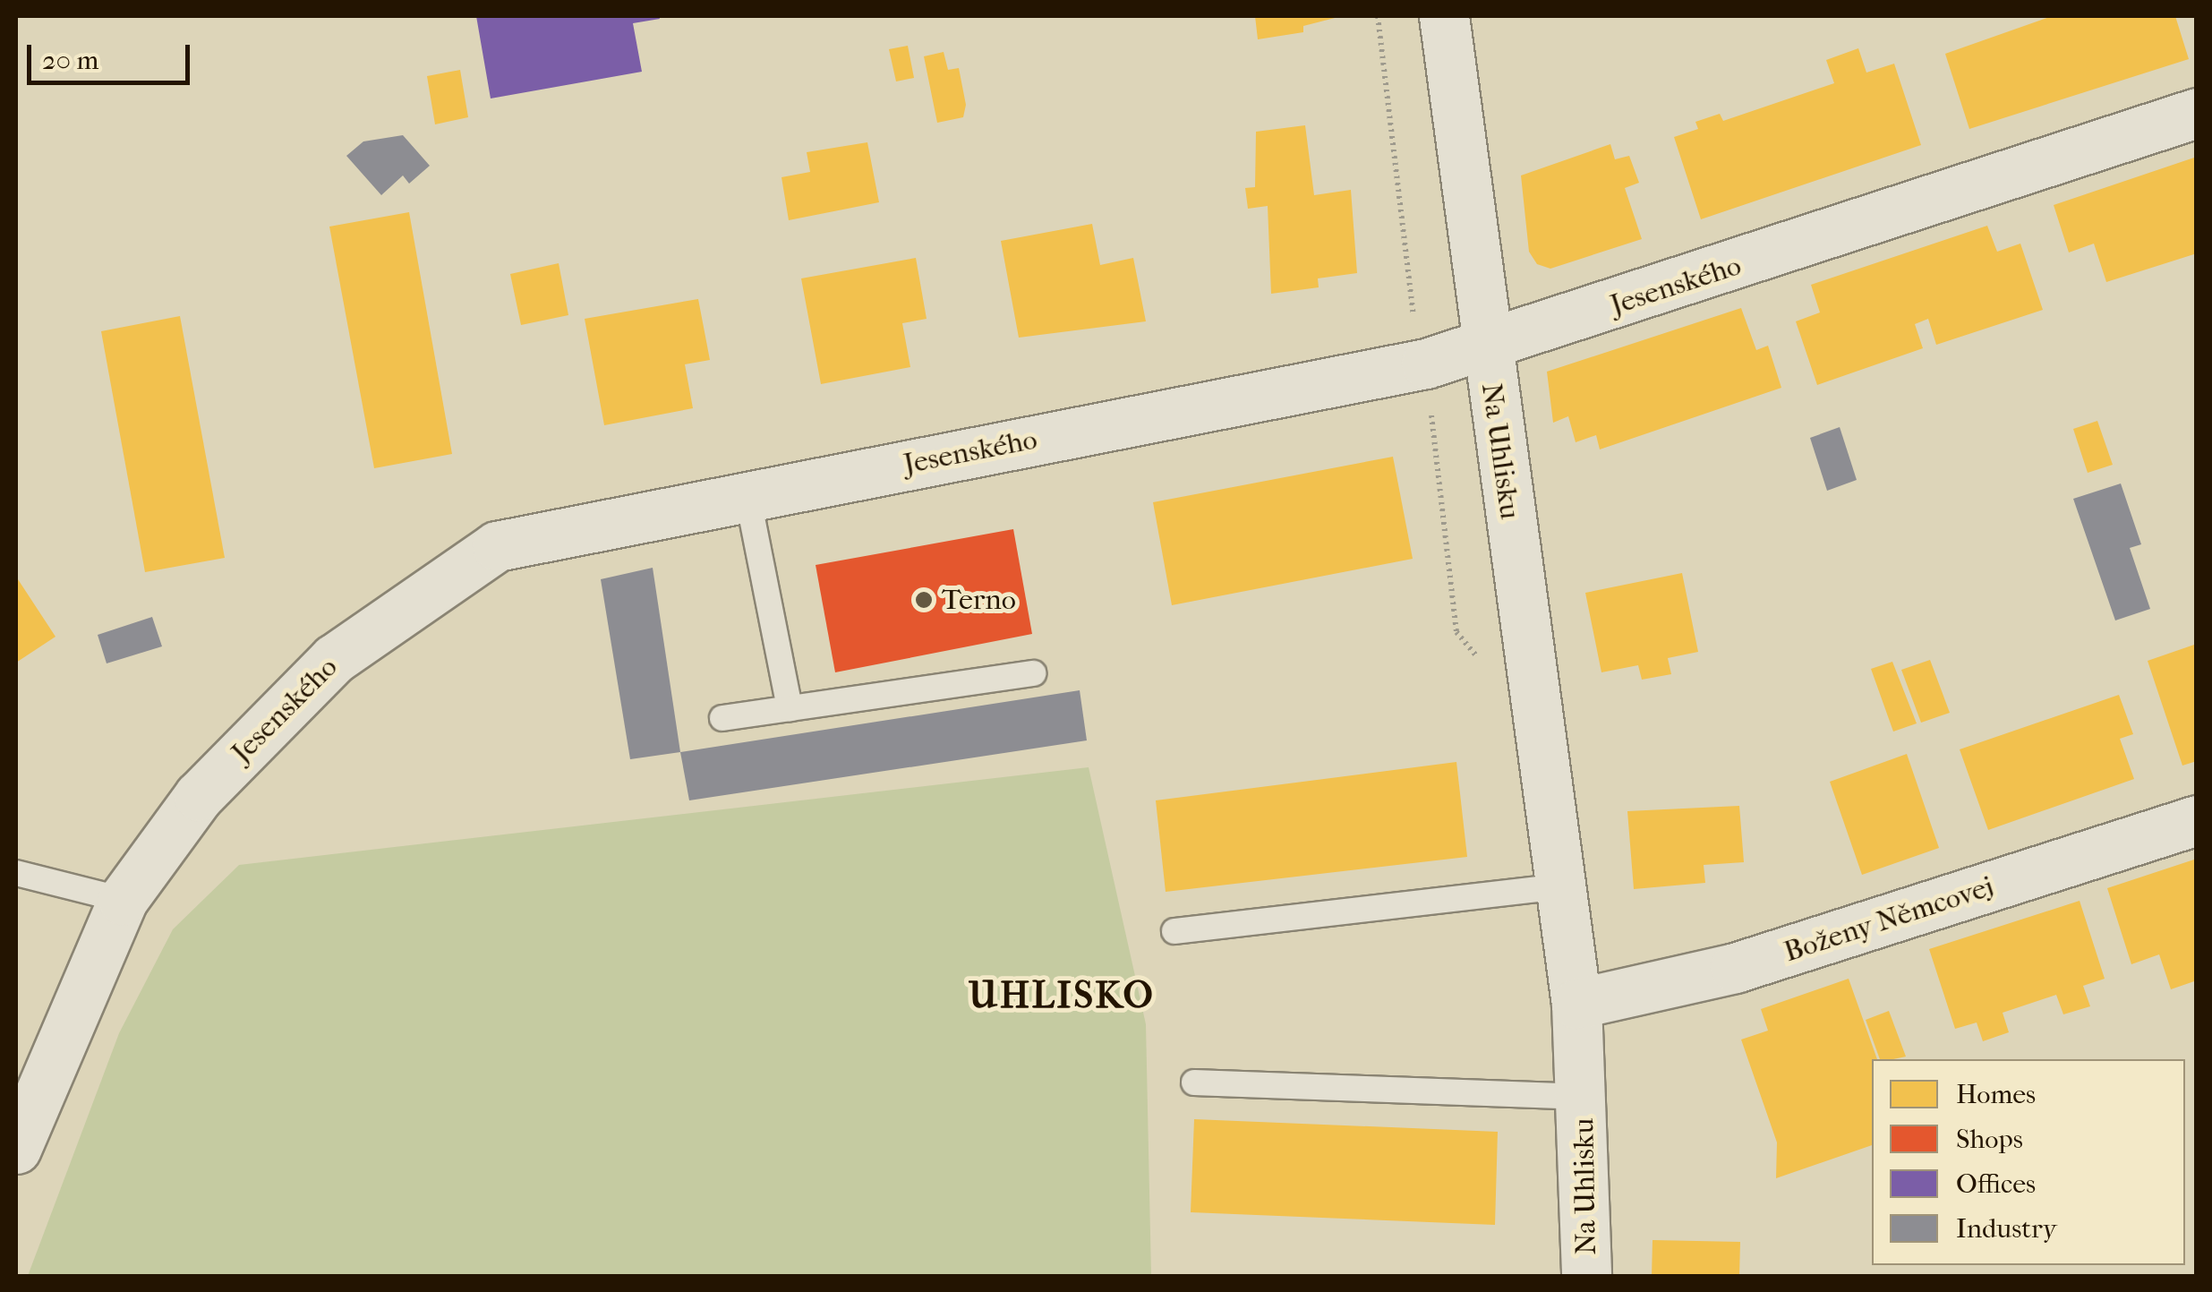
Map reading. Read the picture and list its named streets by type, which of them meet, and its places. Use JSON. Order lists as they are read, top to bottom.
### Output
{
  "streets": {
    "street": ["Jesenského", "Na Uhlisku", "Boženy Němcovej"]
  },
  "crossings": [
    ["Jesenského", "Na Uhlisku"],
    ["Na Uhlisku", "Boženy Němcovej"]
  ],
  "districts": ["UHLISKO"],
  "places": ["Terno"],
  "legend": [
    "Homes",
    "Shops",
    "Offices",
    "Industry"
  ],
  "scale_bar": "20 m"
}
